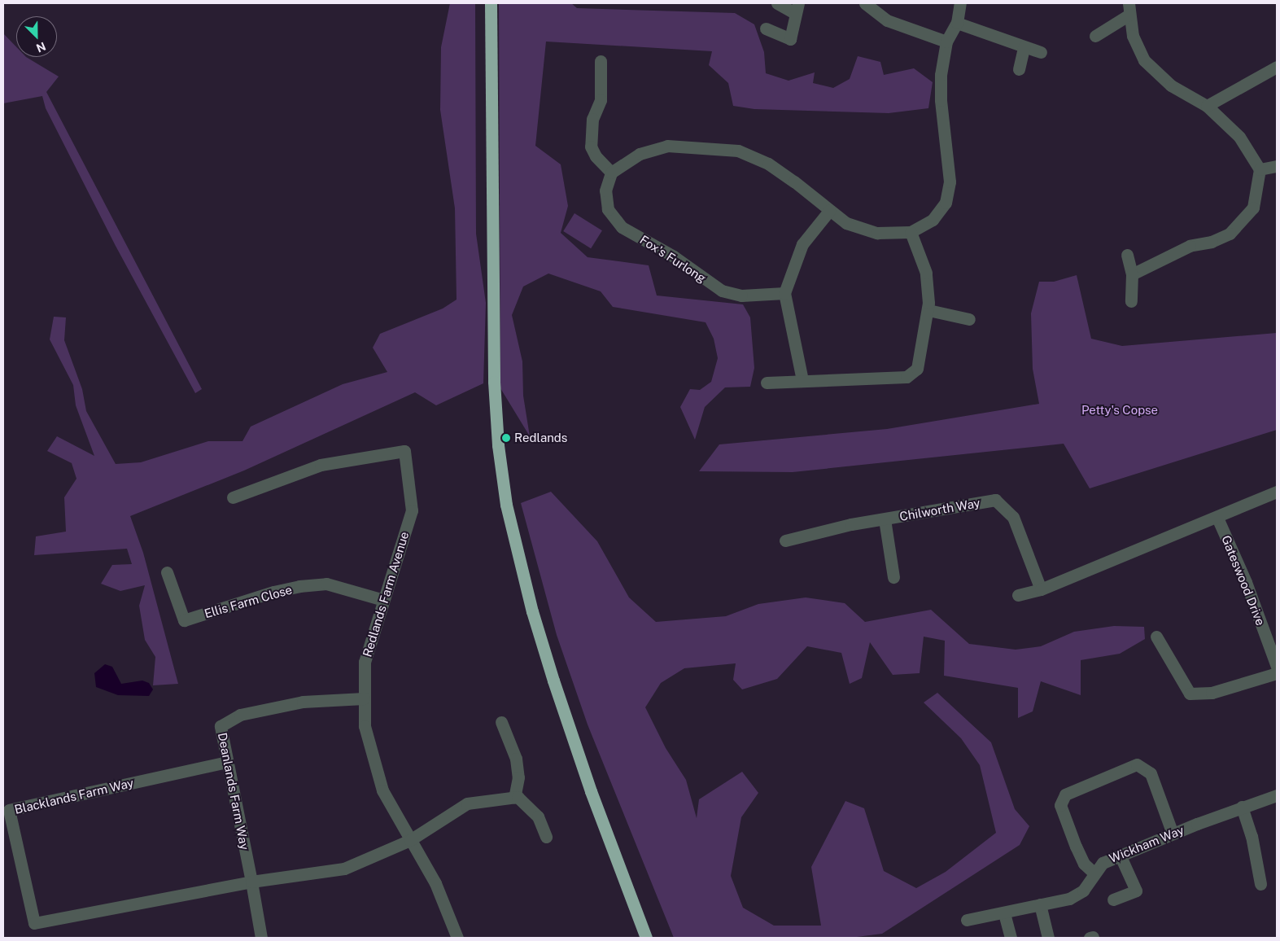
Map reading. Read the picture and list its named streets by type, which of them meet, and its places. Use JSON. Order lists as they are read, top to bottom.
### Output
{
  "streets": {
    "street": [
      "Fox's Furlong",
      "Chilworth Way",
      "Gateswood Drive",
      "Redlands Farm Avenue",
      "Ellis Farm Close",
      "Deanlands Farm Way",
      "Blacklands Farm Way",
      "Wickham Way"
    ]
  },
  "crossings": [
    ["Redlands Farm Avenue", "Ellis Farm Close"],
    ["Redlands Farm Avenue", "Deanlands Farm Way"],
    ["Redlands Farm Avenue", "Blacklands Farm Way"],
    ["Deanlands Farm Way", "Blacklands Farm Way"]
  ],
  "parks": ["Petty's Copse"],
  "places": ["Redlands"],
  "north": "bottom right"
}
